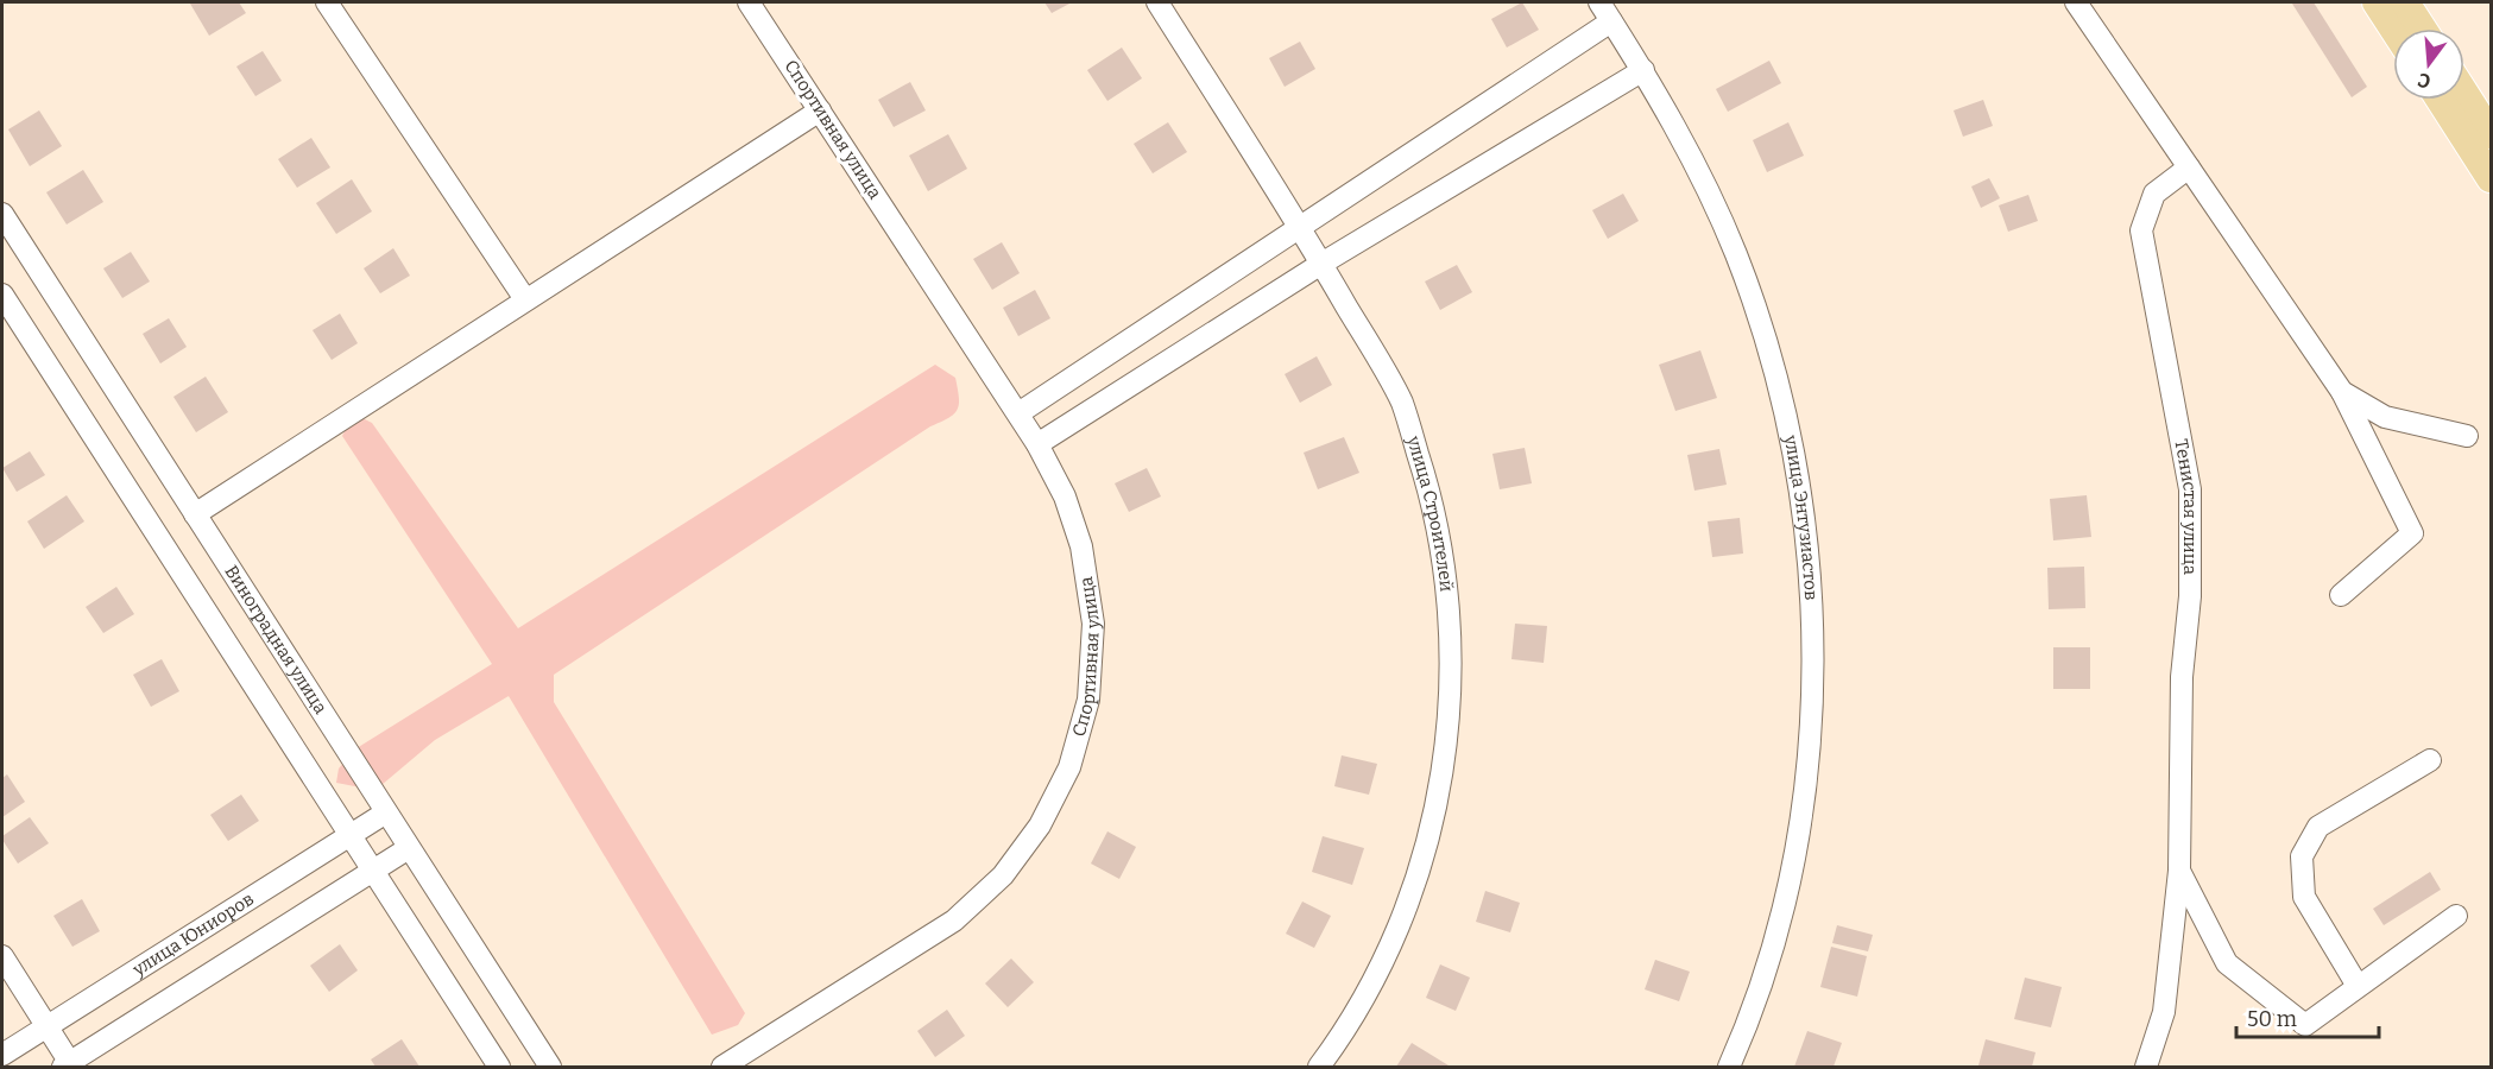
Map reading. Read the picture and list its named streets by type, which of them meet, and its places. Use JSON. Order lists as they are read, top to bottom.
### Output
{
  "streets": {
    "street": [
      "Спортивная улица",
      "Тенистая улица",
      "улица Строителей",
      "улица Энтузиастов",
      "Виноградная улица",
      "улица Юниоров"
    ]
  },
  "crossings": [
    ["Виноградная улица", "улица Юниоров"]
  ],
  "scale_bar": "50 m",
  "north": "bottom"
}
